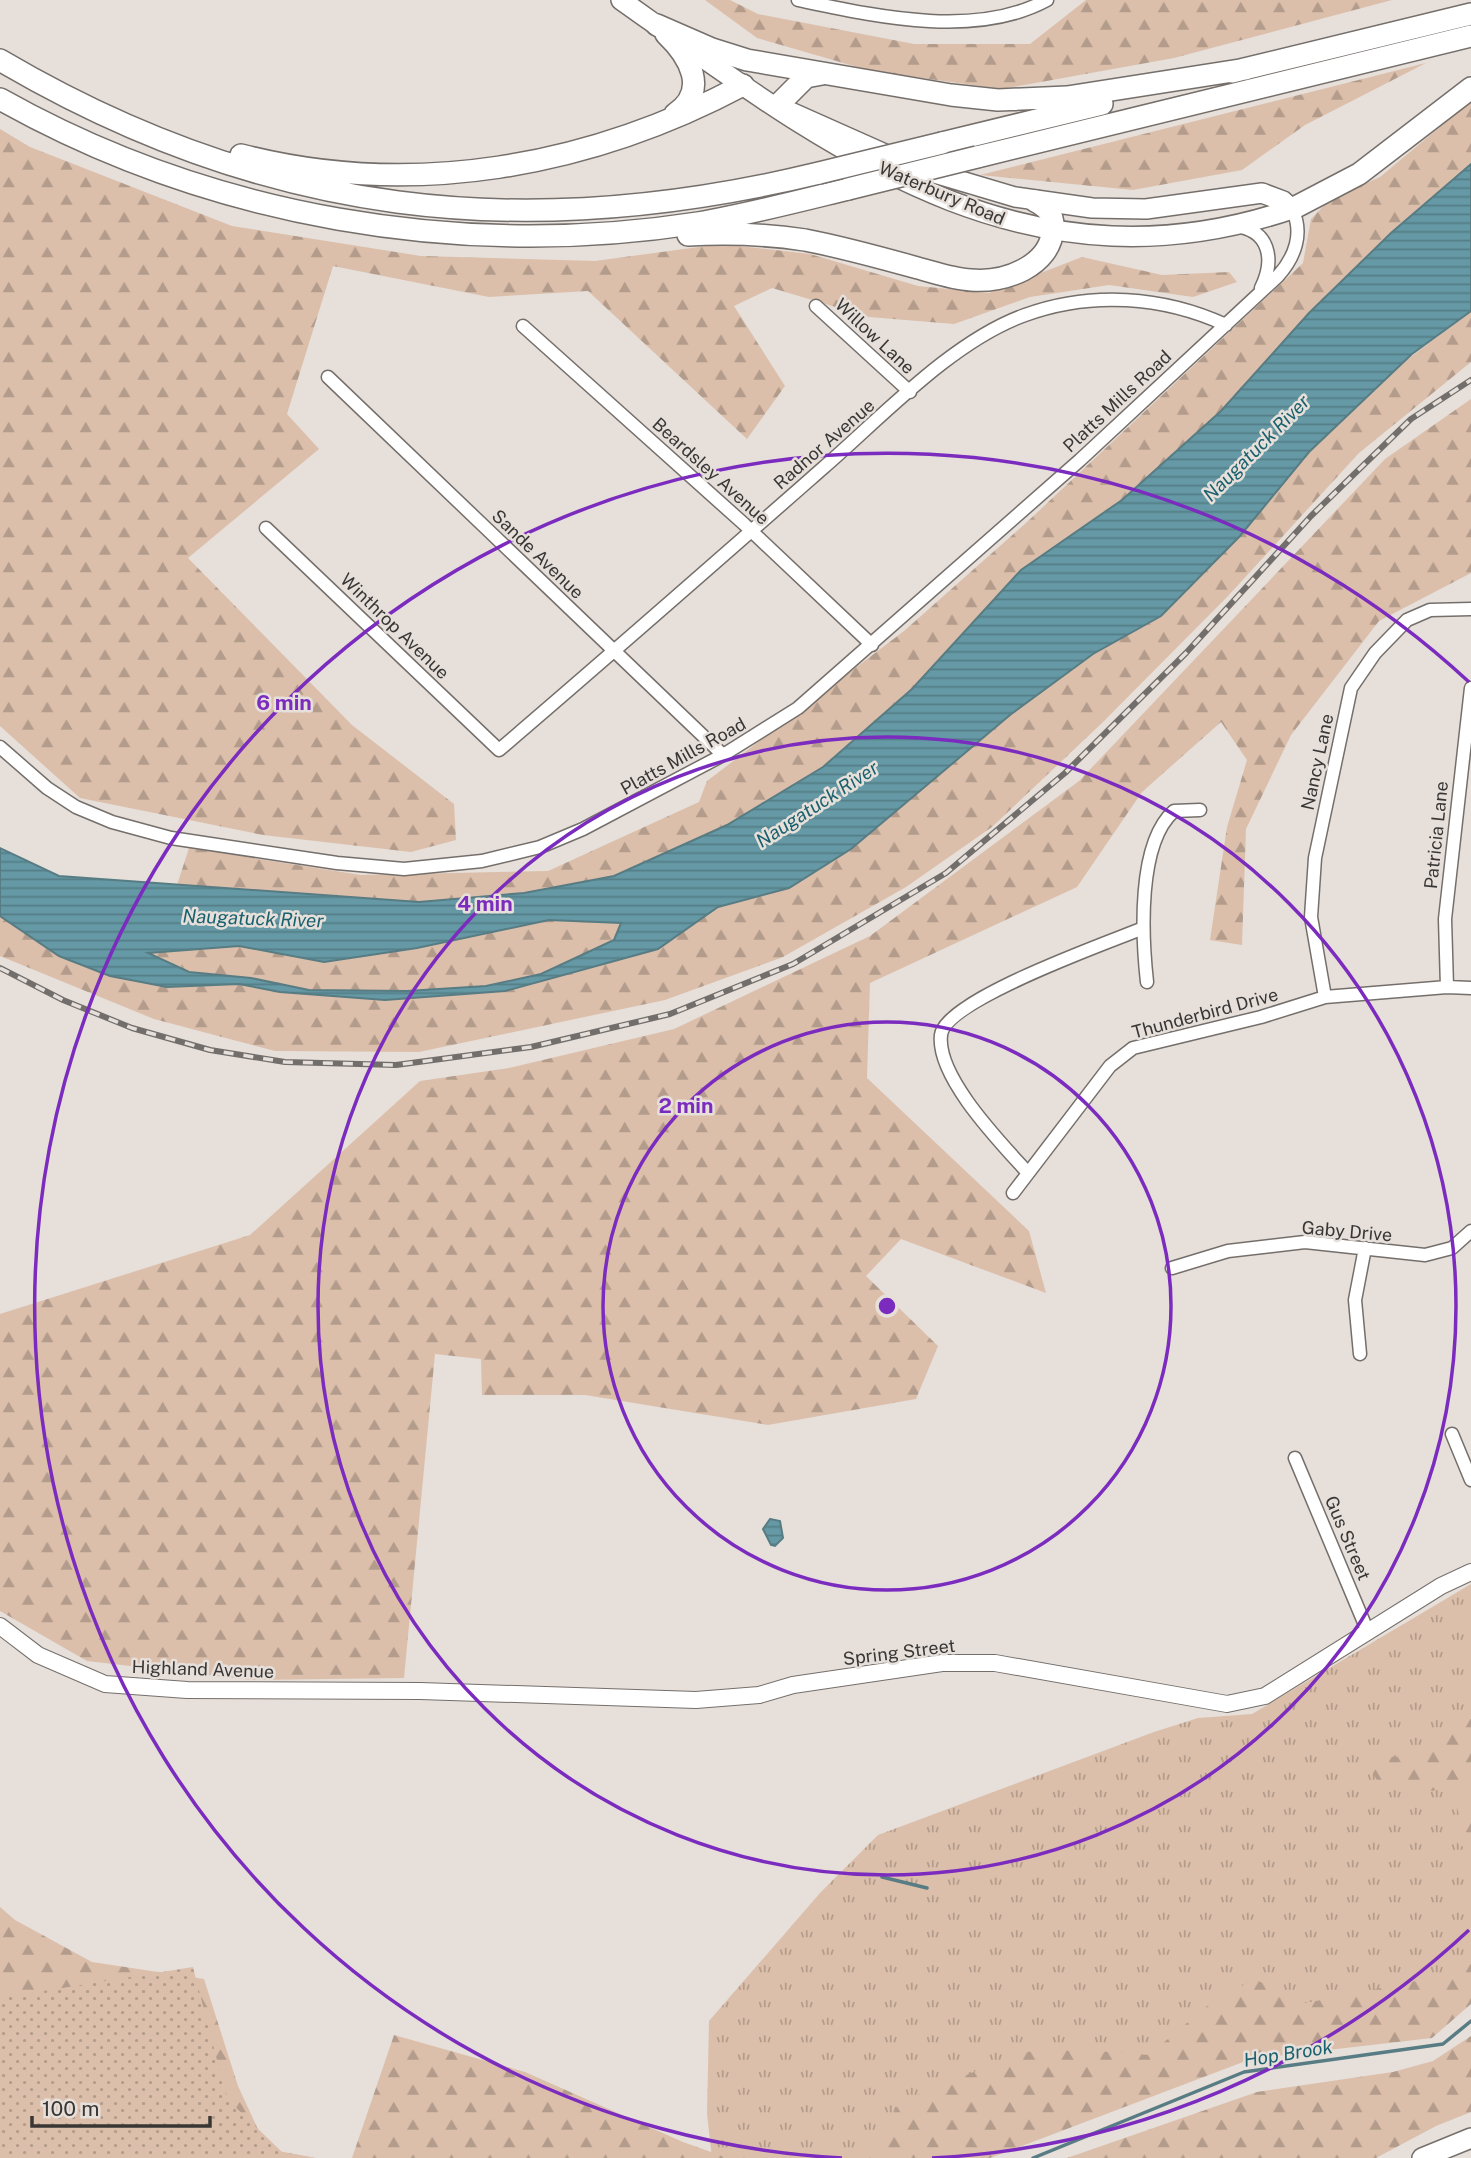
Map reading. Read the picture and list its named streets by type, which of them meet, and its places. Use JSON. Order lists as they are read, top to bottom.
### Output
{
  "streets": {
    "main road": ["Waterbury Road", "Spring Street", "Highland Avenue"],
    "street": [
      "Willow Lane",
      "Platts Mills Road",
      "Radnor Avenue",
      "Beardsley Avenue",
      "Sande Avenue",
      "Winthrop Avenue",
      "Nancy Lane",
      "Patricia Lane",
      "Thunderbird Drive",
      "Gaby Drive",
      "Gus Street"
    ]
  },
  "crossings": [
    ["Waterbury Road", "Platts Mills Road"],
    ["Willow Lane", "Radnor Avenue"],
    ["Platts Mills Road", "Radnor Avenue"],
    ["Platts Mills Road", "Beardsley Avenue"],
    ["Platts Mills Road", "Sande Avenue"],
    ["Radnor Avenue", "Beardsley Avenue"],
    ["Radnor Avenue", "Sande Avenue"],
    ["Radnor Avenue", "Winthrop Avenue"],
    ["Nancy Lane", "Thunderbird Drive"],
    ["Patricia Lane", "Thunderbird Drive"],
    ["Gus Street", "Spring Street"],
    ["Spring Street", "Highland Avenue"]
  ],
  "water": ["Naugatuck River", "Hop Brook"],
  "scale_bar": "100 m",
  "rings": ["6 min", "4 min", "2 min"]
}
